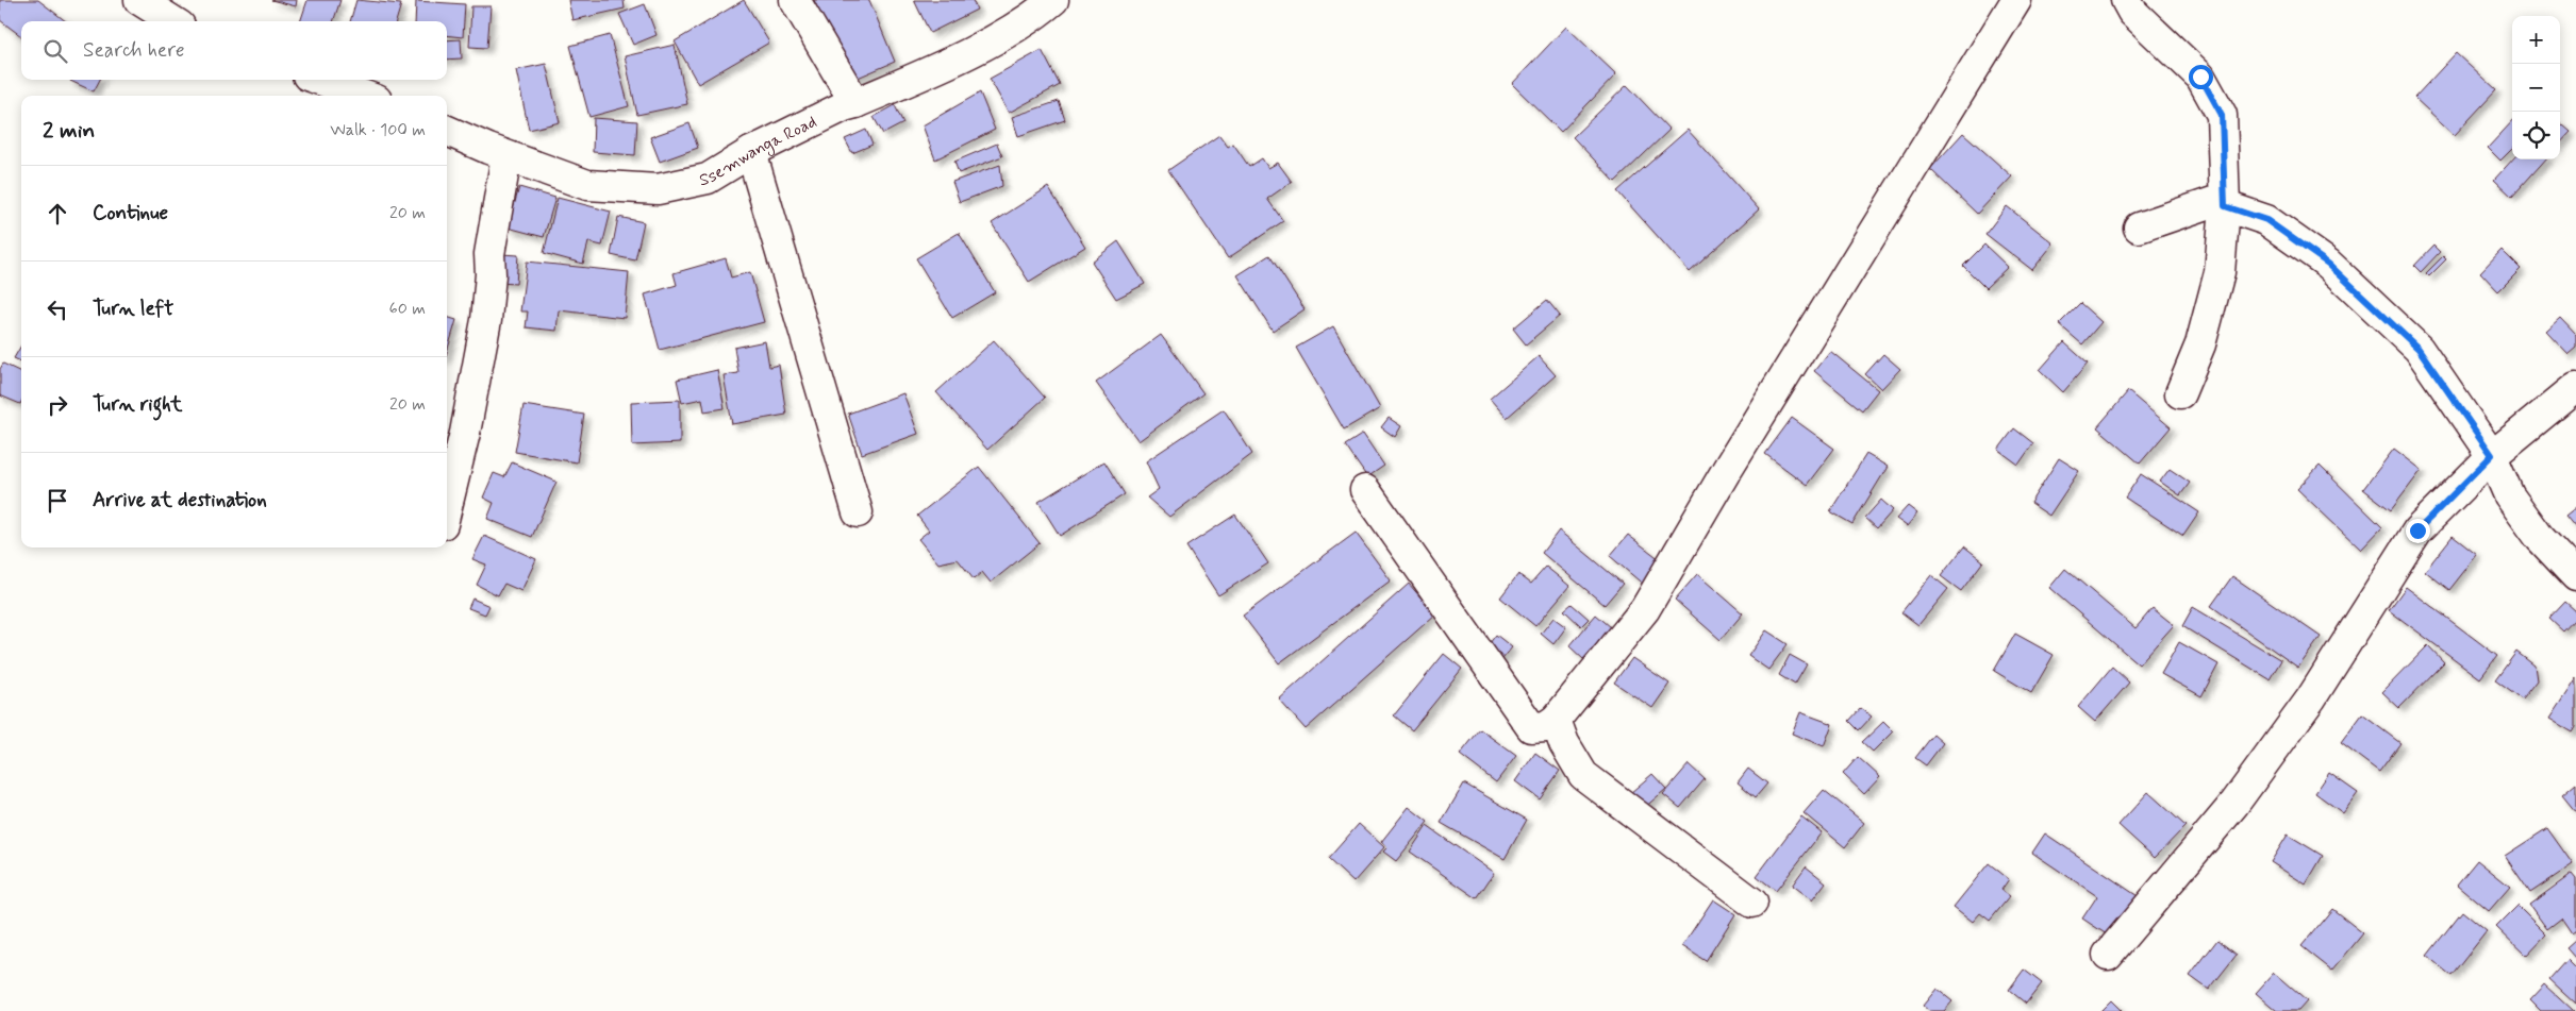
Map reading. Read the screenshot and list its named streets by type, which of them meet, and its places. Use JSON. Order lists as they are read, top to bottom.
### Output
{
  "streets": {
    "street": ["Ssemwanga Road"]
  },
  "page": {
    "map_buttons": ["+", "−"],
    "search": "Search here",
    "heading": ["2 min", "Walk · 100 m"],
    "list": [
      ["Continue", "20 m"],
      ["Turn left", "60 m"],
      ["Turn right", "20 m"],
      "Arrive at destination"
    ]
  }
}
